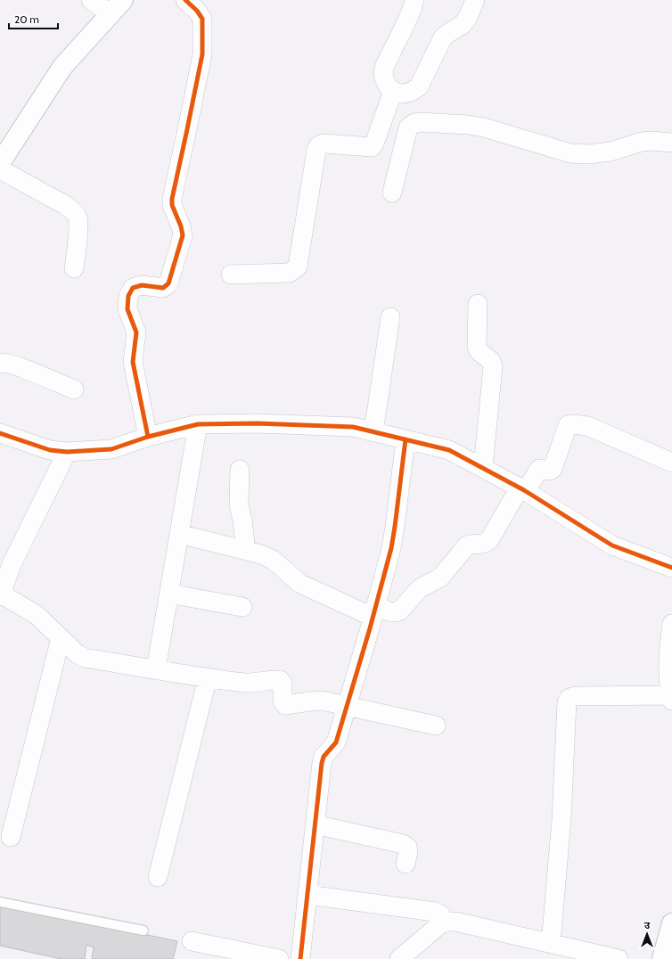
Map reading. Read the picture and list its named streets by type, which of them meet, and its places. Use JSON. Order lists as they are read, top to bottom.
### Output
{
  "scale_bar": "20 m",
  "north": "top"
}
